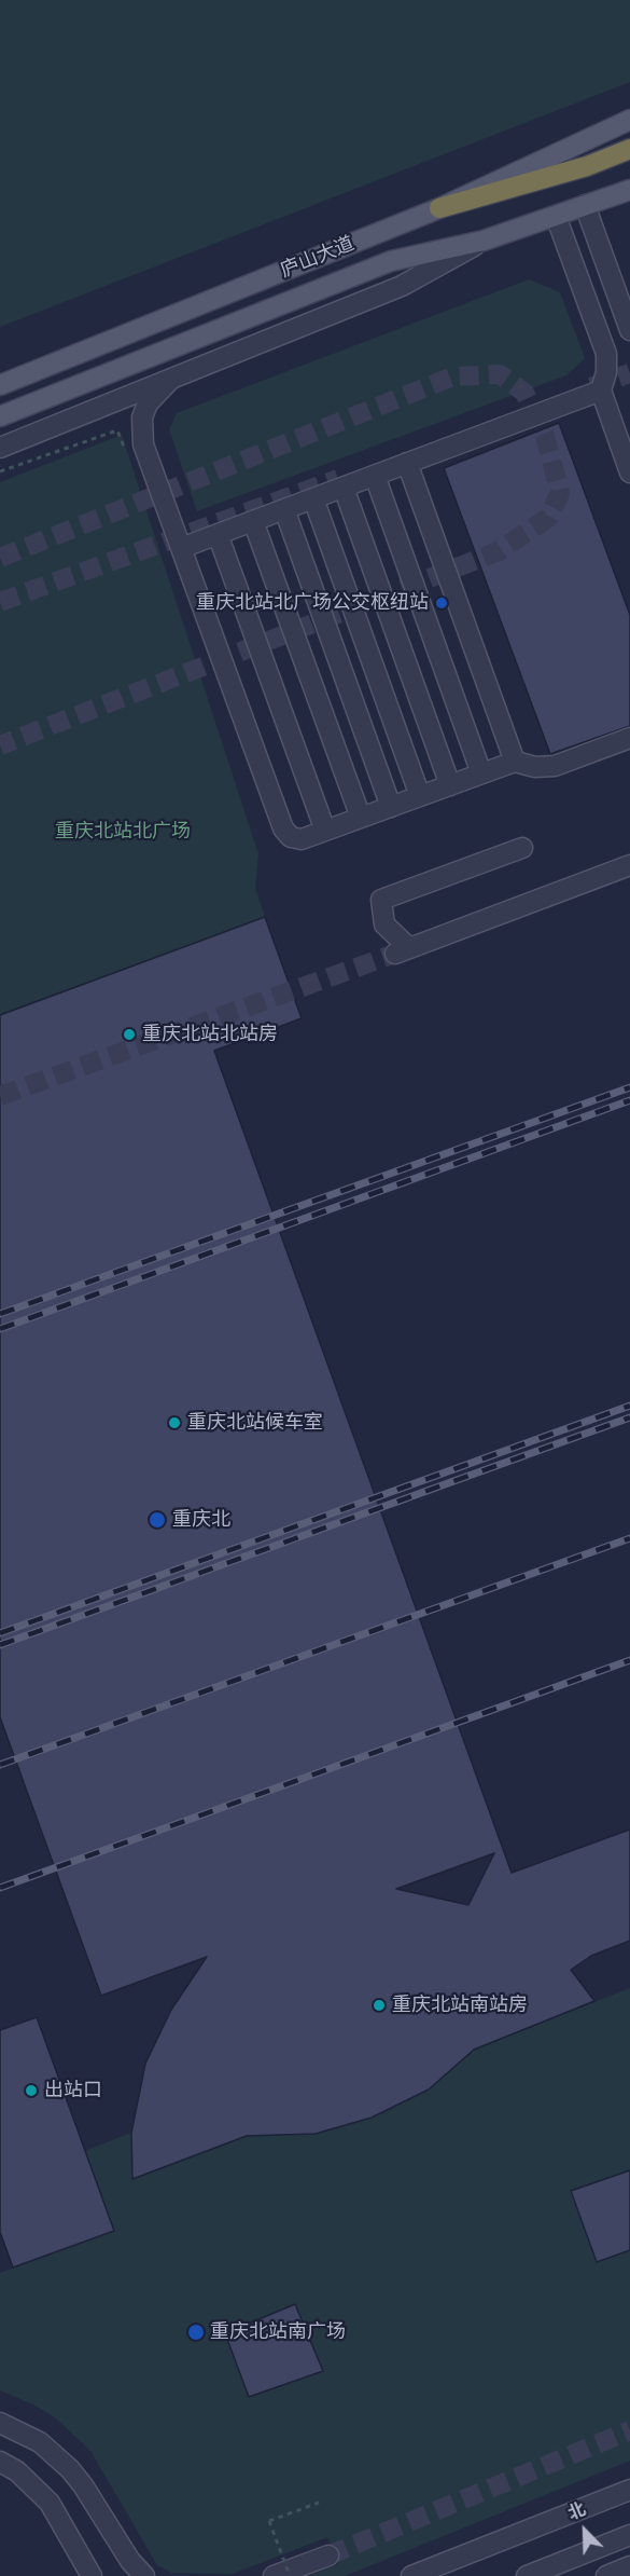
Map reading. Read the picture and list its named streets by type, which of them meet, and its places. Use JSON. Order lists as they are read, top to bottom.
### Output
{
  "streets": {
    "main road": ["庐山大道"]
  },
  "parks": ["重庆北站北广场"],
  "places": [
    "重庆北站北广场公交枢纽站",
    "重庆北站北站房",
    "重庆北站候车室",
    "重庆北",
    "重庆北站南站房",
    "出站口",
    "重庆北站南广场"
  ],
  "north": "top left"
}
